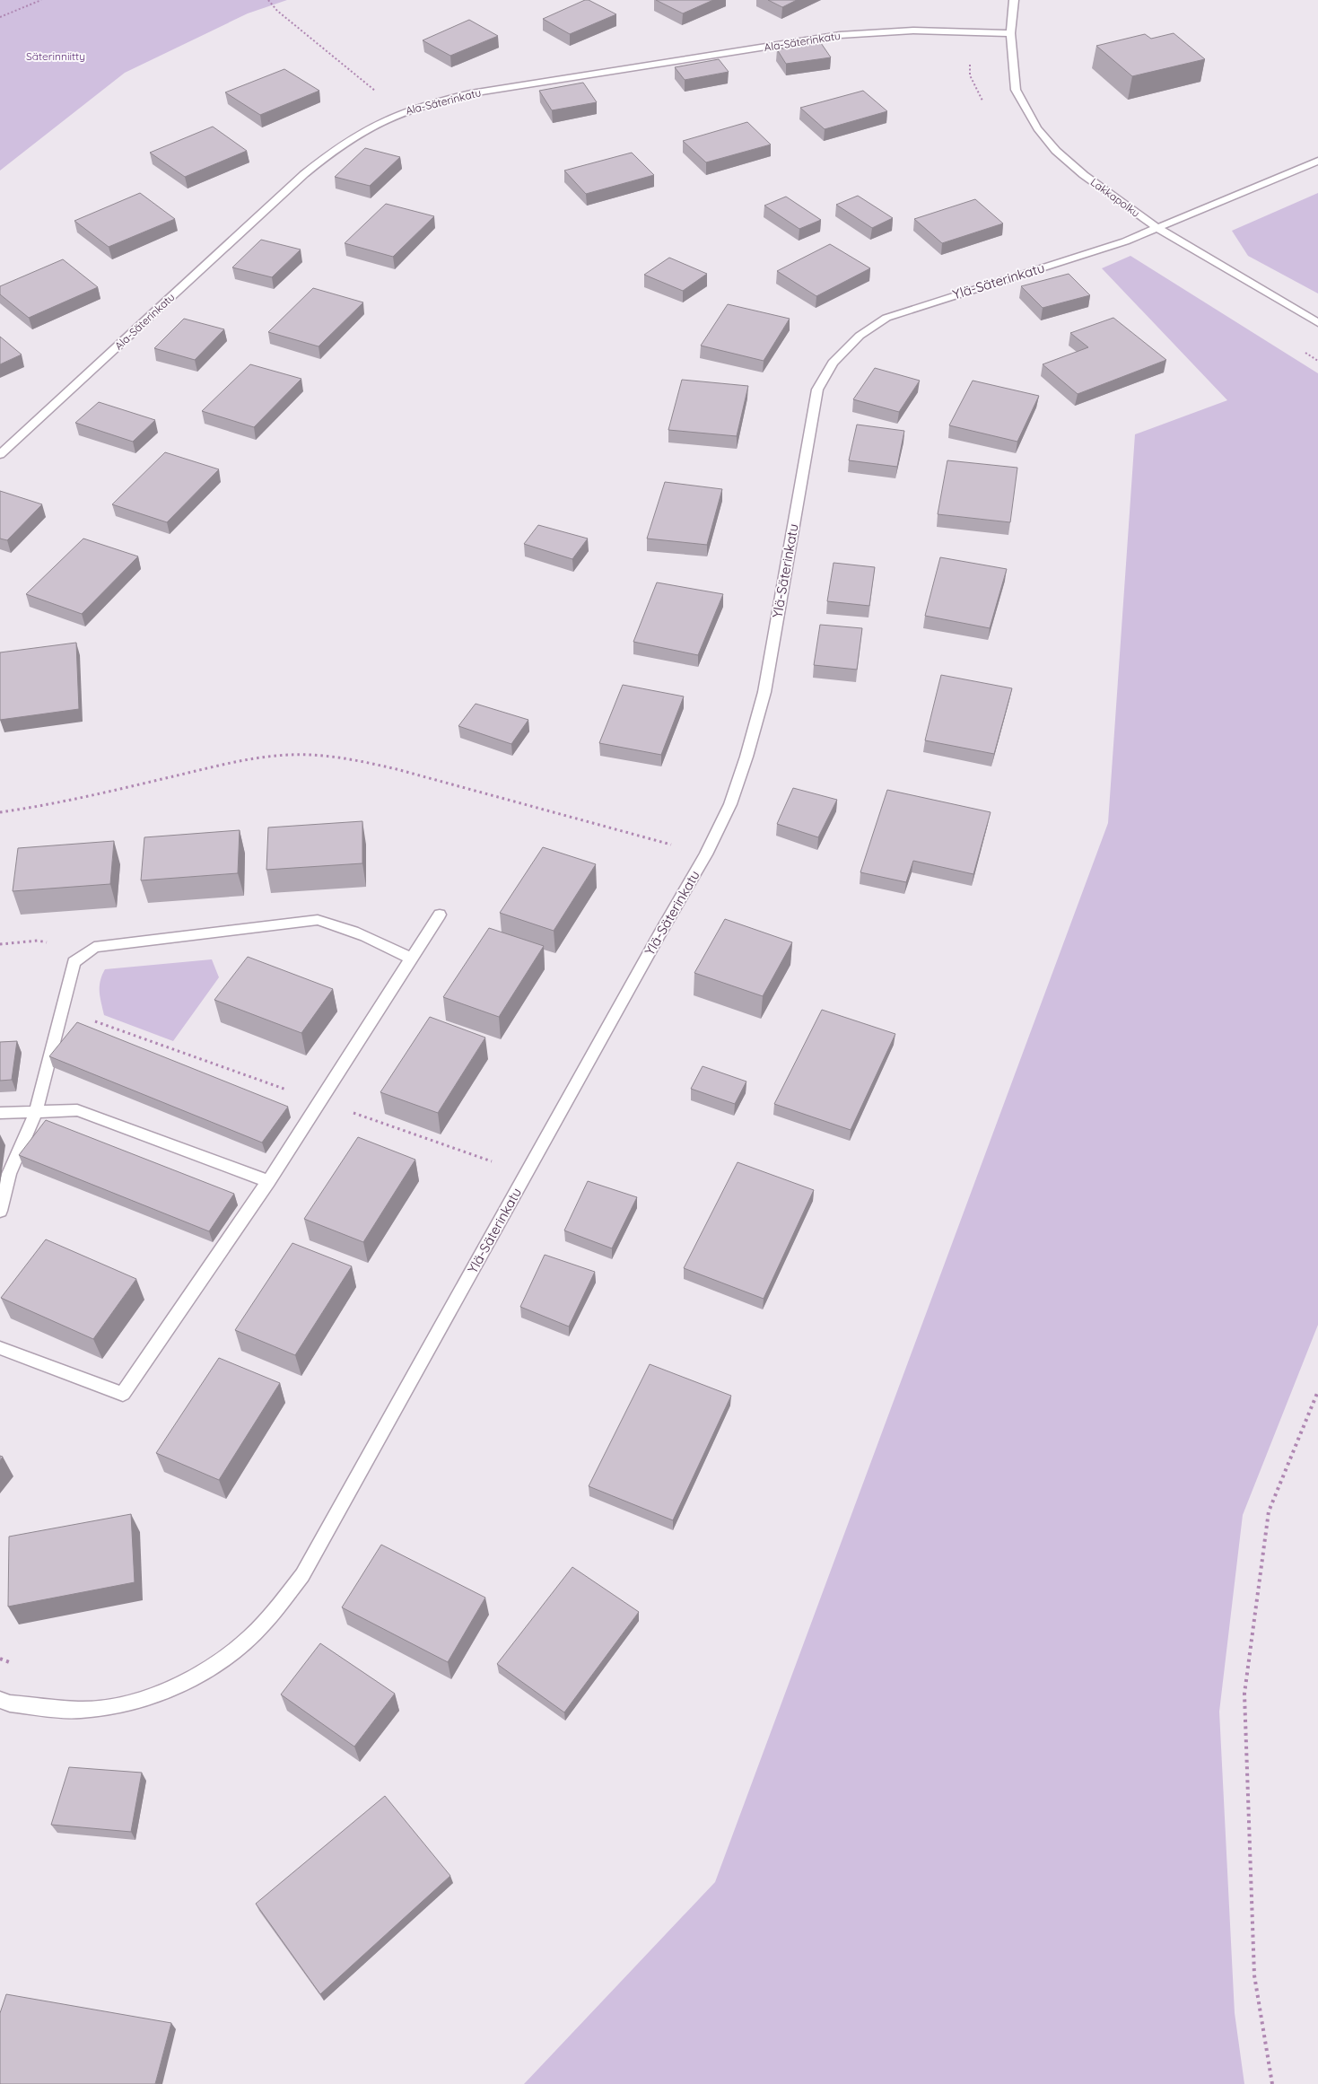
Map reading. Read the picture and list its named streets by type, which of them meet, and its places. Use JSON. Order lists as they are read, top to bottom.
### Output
{
  "streets": {
    "street": ["Ala-Säterinkatu", "Lakkapolku", "Ylä-Säterinkatu"]
  },
  "crossings": [
    ["Ala-Säterinkatu", "Lakkapolku"],
    ["Lakkapolku", "Ylä-Säterinkatu"]
  ],
  "parks": ["Säterinniitty"]
}
